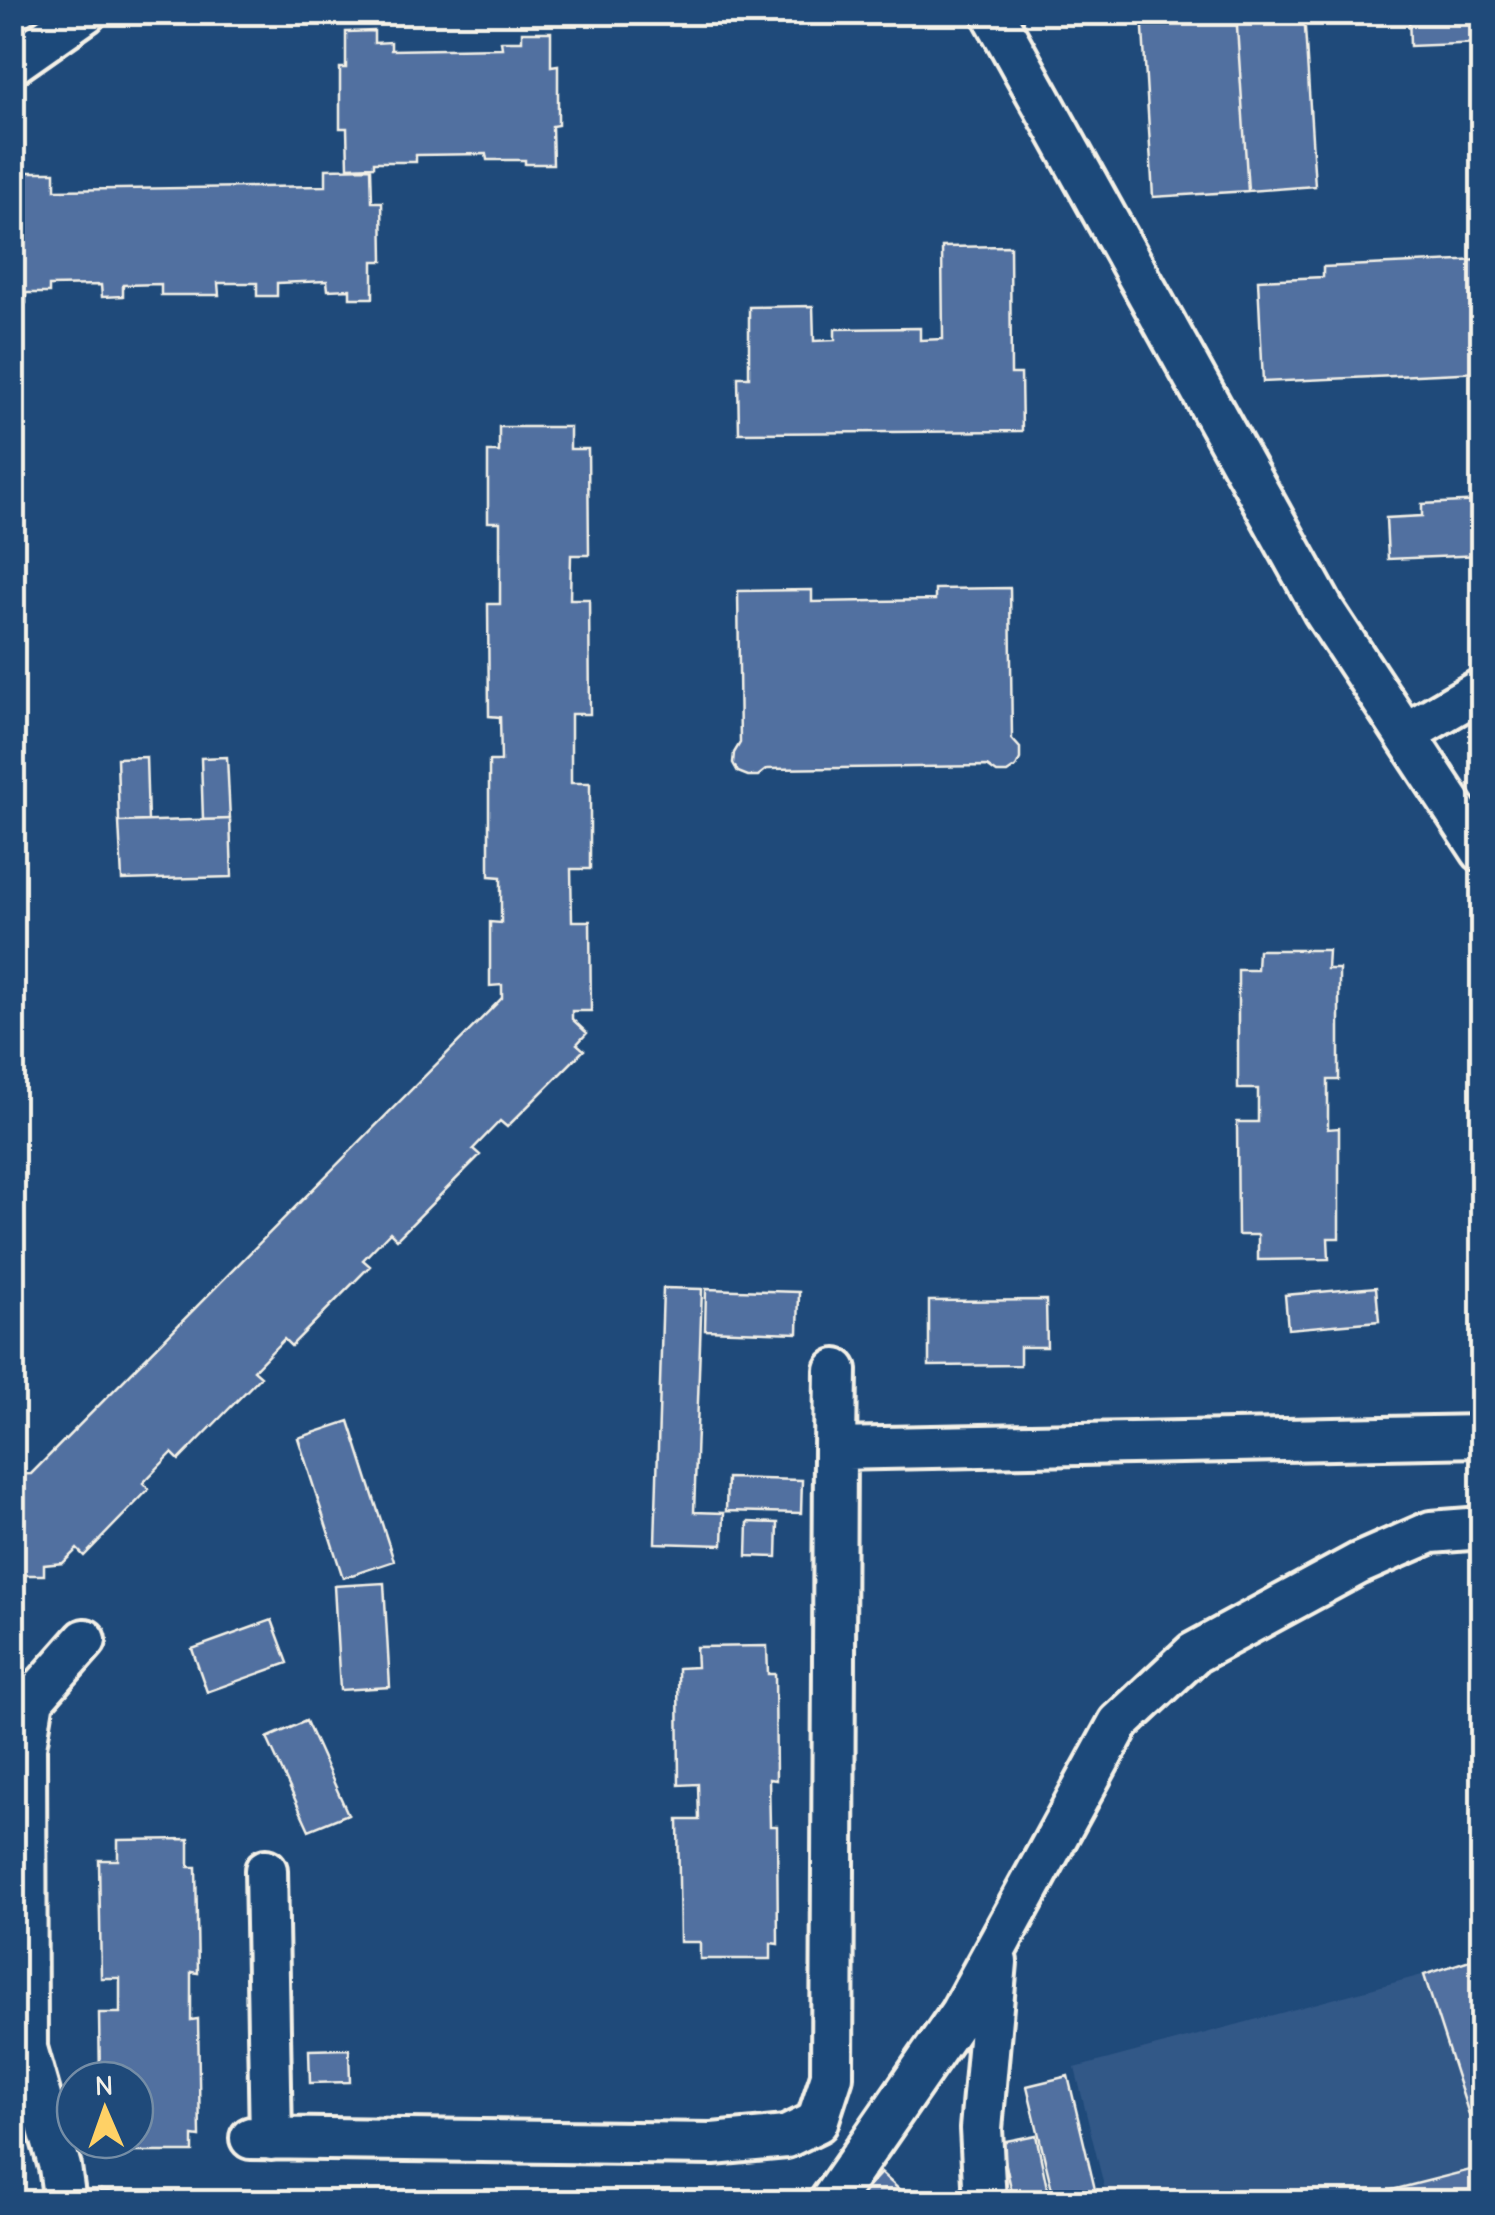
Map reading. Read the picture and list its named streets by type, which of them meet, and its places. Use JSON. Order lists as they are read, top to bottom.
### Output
{
  "north": "top"
}
